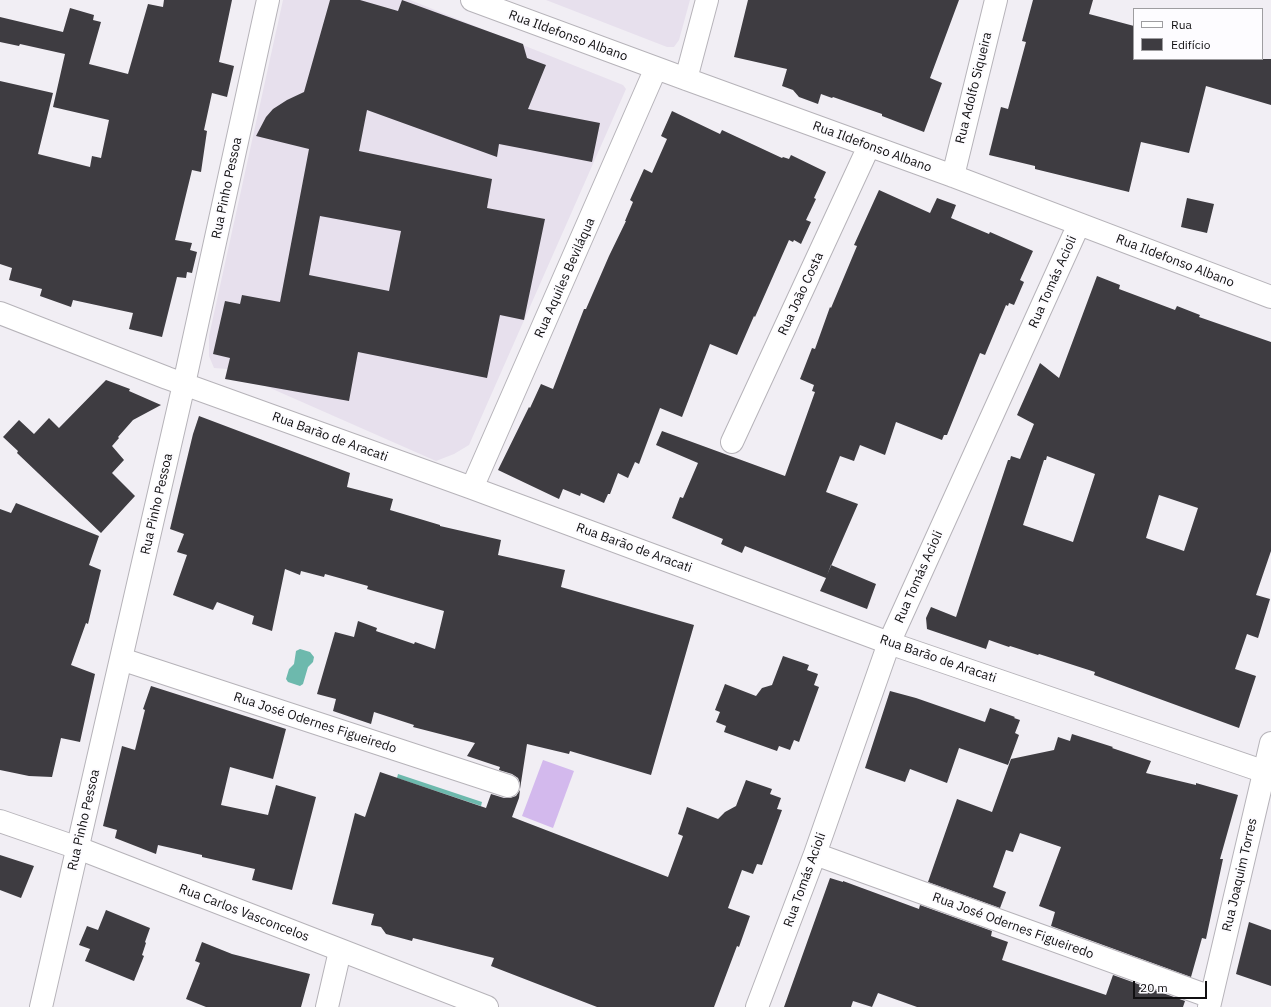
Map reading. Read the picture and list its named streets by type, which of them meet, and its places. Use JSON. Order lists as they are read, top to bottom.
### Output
{
  "streets": {
    "street": [
      "Rua Ildefonso Albano",
      "Rua Adolfo Siqueira",
      "Rua Pinho Pessoa",
      "Rua Aquiles Beviláqua",
      "Rua Tomás Acioli",
      "Rua João Costa",
      "Rua Barão de Aracati",
      "Rua José Odernes Figueiredo",
      "Rua Joaquim Torres",
      "Rua Carlos Vasconcelos"
    ]
  },
  "crossings": [
    ["Rua Ildefonso Albano", "Rua Adolfo Siqueira"],
    ["Rua Ildefonso Albano", "Rua Aquiles Beviláqua"],
    ["Rua Ildefonso Albano", "Rua Tomás Acioli"],
    ["Rua Ildefonso Albano", "Rua João Costa"],
    ["Rua Pinho Pessoa", "Rua Barão de Aracati"],
    ["Rua Pinho Pessoa", "Rua José Odernes Figueiredo"],
    ["Rua Pinho Pessoa", "Rua Carlos Vasconcelos"],
    ["Rua Aquiles Beviláqua", "Rua Barão de Aracati"],
    ["Rua Tomás Acioli", "Rua Barão de Aracati"],
    ["Rua Tomás Acioli", "Rua José Odernes Figueiredo"],
    ["Rua Barão de Aracati", "Rua Joaquim Torres"],
    ["Rua José Odernes Figueiredo", "Rua Joaquim Torres"]
  ],
  "legend": ["Rua", "Edifício"],
  "scale_bar": "20 m"
}
